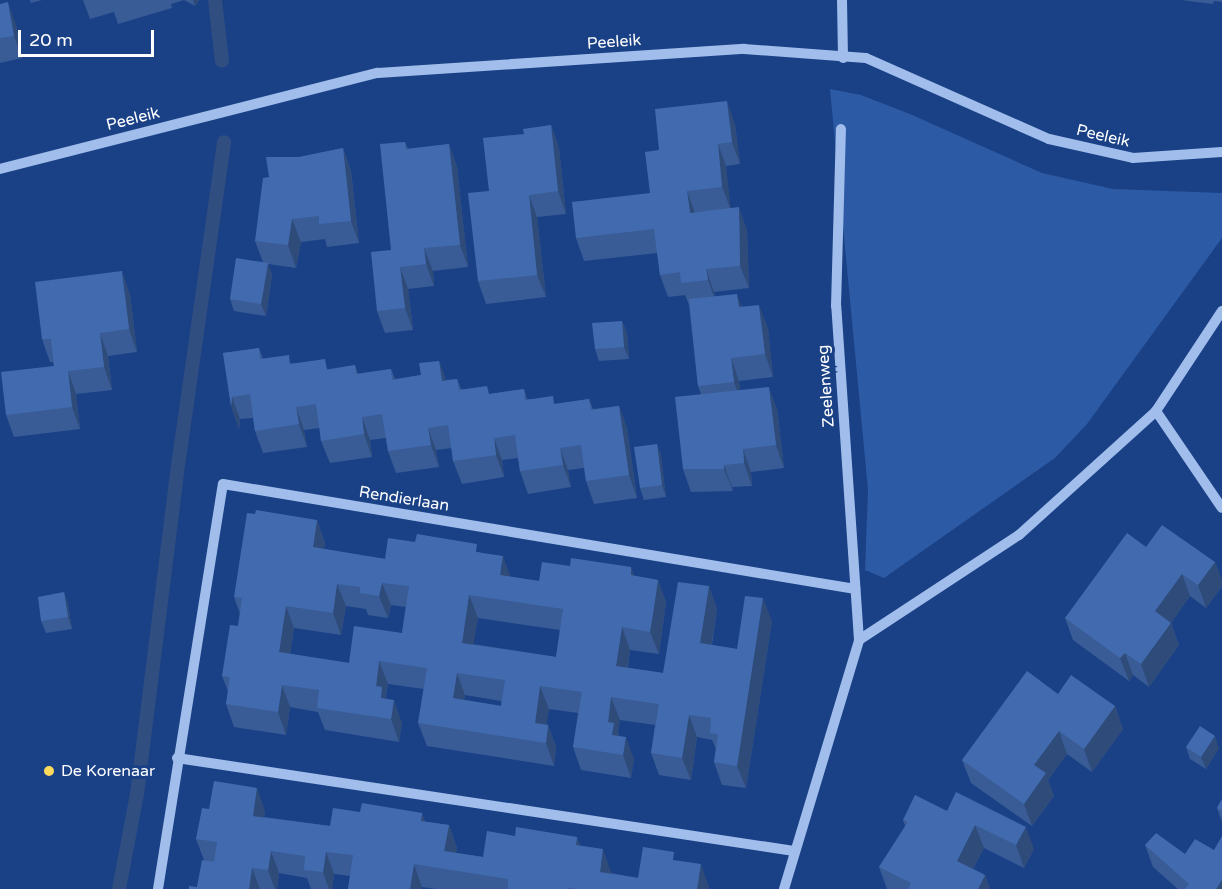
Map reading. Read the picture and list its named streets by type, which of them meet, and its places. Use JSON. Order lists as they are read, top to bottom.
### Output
{
  "streets": {
    "street": ["Peeleik", "Zeelenweg", "Rendierlaan"]
  },
  "crossings": [
    ["Zeelenweg", "Rendierlaan"]
  ],
  "places": ["De Korenaar"],
  "scale_bar": "20 m"
}
